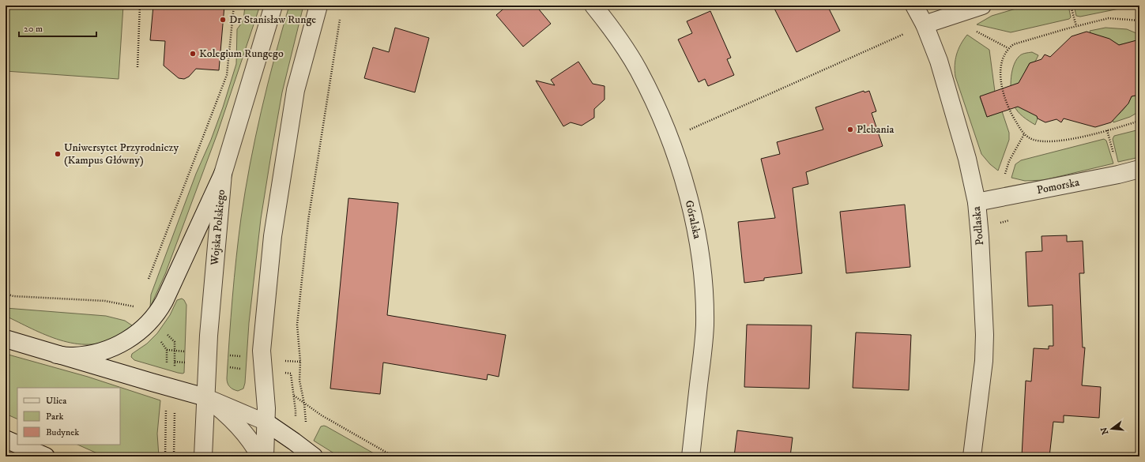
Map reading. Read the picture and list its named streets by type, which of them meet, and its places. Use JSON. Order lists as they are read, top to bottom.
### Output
{
  "streets": {
    "street": [
      "Pomorska",
      "Góralska",
      "Podlaska",
      "Wojska Polskiego"
    ]
  },
  "crossings": [
    ["Pomorska", "Podlaska"]
  ],
  "places": [
    "Dr Stanisław Runge",
    "Kolegium Rungego",
    "Plebania",
    "Uniwersytet Przyrodniczy (Kampus Główny)"
  ],
  "legend": ["Ulica", "Park", "Budynek"],
  "scale_bar": "20 m",
  "north": "left"
}
